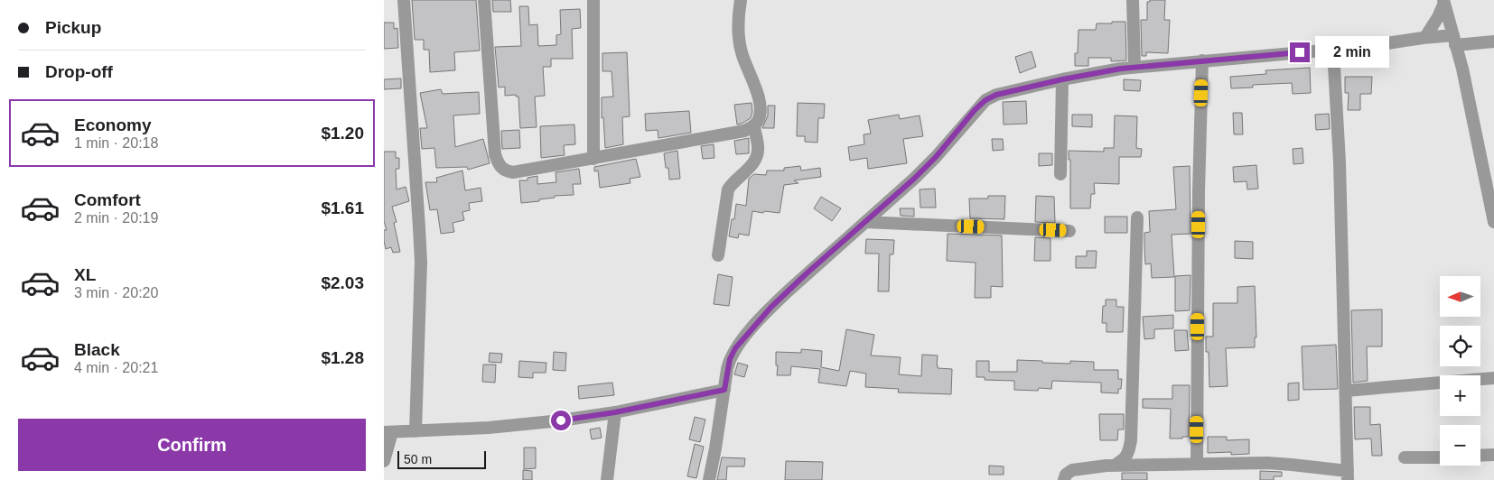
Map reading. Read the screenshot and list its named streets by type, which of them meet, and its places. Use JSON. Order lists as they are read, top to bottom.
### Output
{
  "scale_bar": "50 m",
  "north": "left",
  "page": {
    "banner": ["Pickup", "Drop-off"],
    "bubble": "2 min",
    "list": [
      {
        "name": "Economy",
        "note": "1 min · 20:18",
        "value": "$1.20"
      },
      {
        "name": "Comfort",
        "note": "2 min · 20:19",
        "value": "$1.61"
      },
      {
        "name": "XL",
        "note": "3 min · 20:20",
        "value": "$2.03"
      },
      {
        "name": "Black",
        "note": "4 min · 20:21",
        "value": "$1.28"
      }
    ],
    "map_buttons": ["+", "−"],
    "buttons": "Confirm",
    "scale": "50 m"
  }
}
